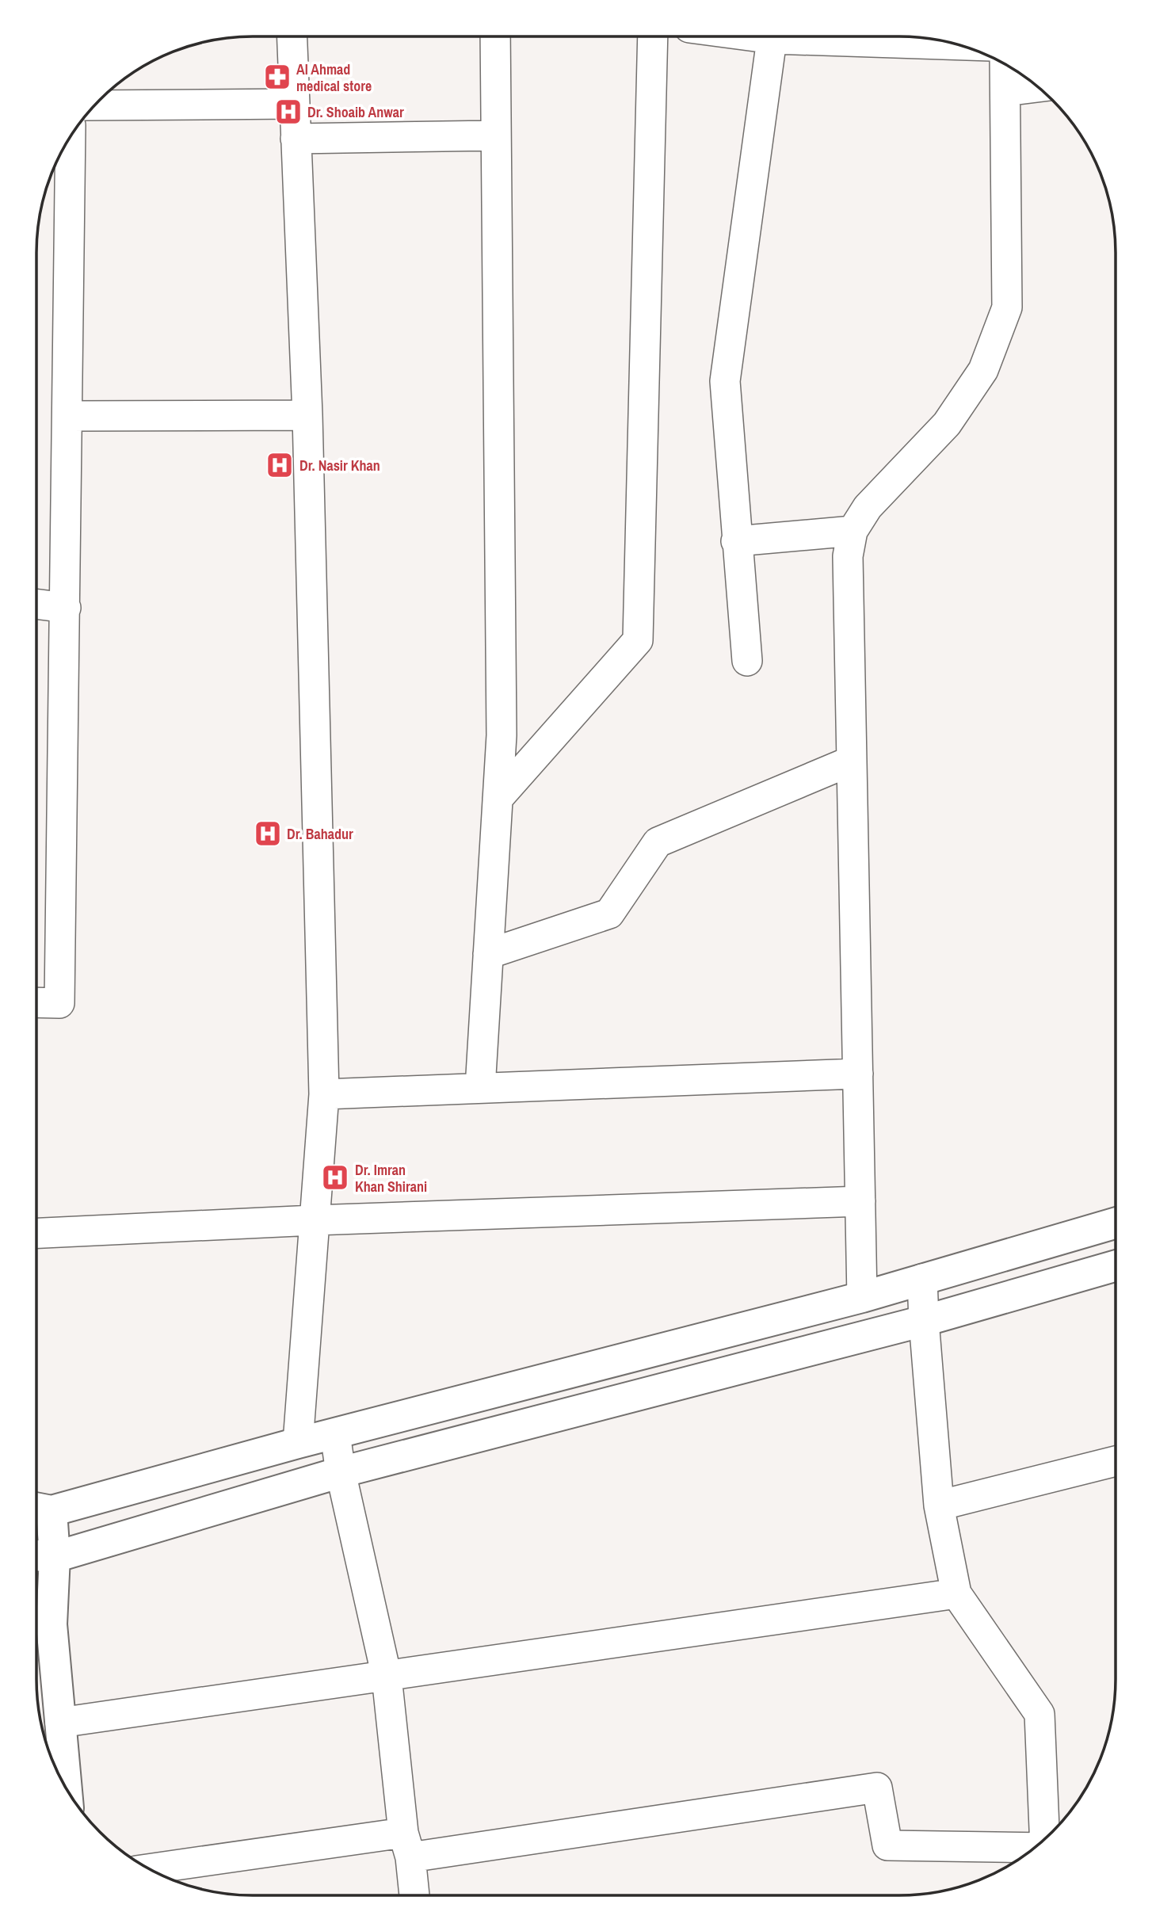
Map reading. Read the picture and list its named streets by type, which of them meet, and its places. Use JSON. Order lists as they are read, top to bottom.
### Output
{
  "places": {
    "pharmacy": ["Al Ahmad medical store"],
    "hospital": [
      "Dr. Shoaib Anwar",
      "Dr. Nasir Khan",
      "Dr. Bahadur",
      "Dr. Imran Khan Shirani"
    ]
  }
}
